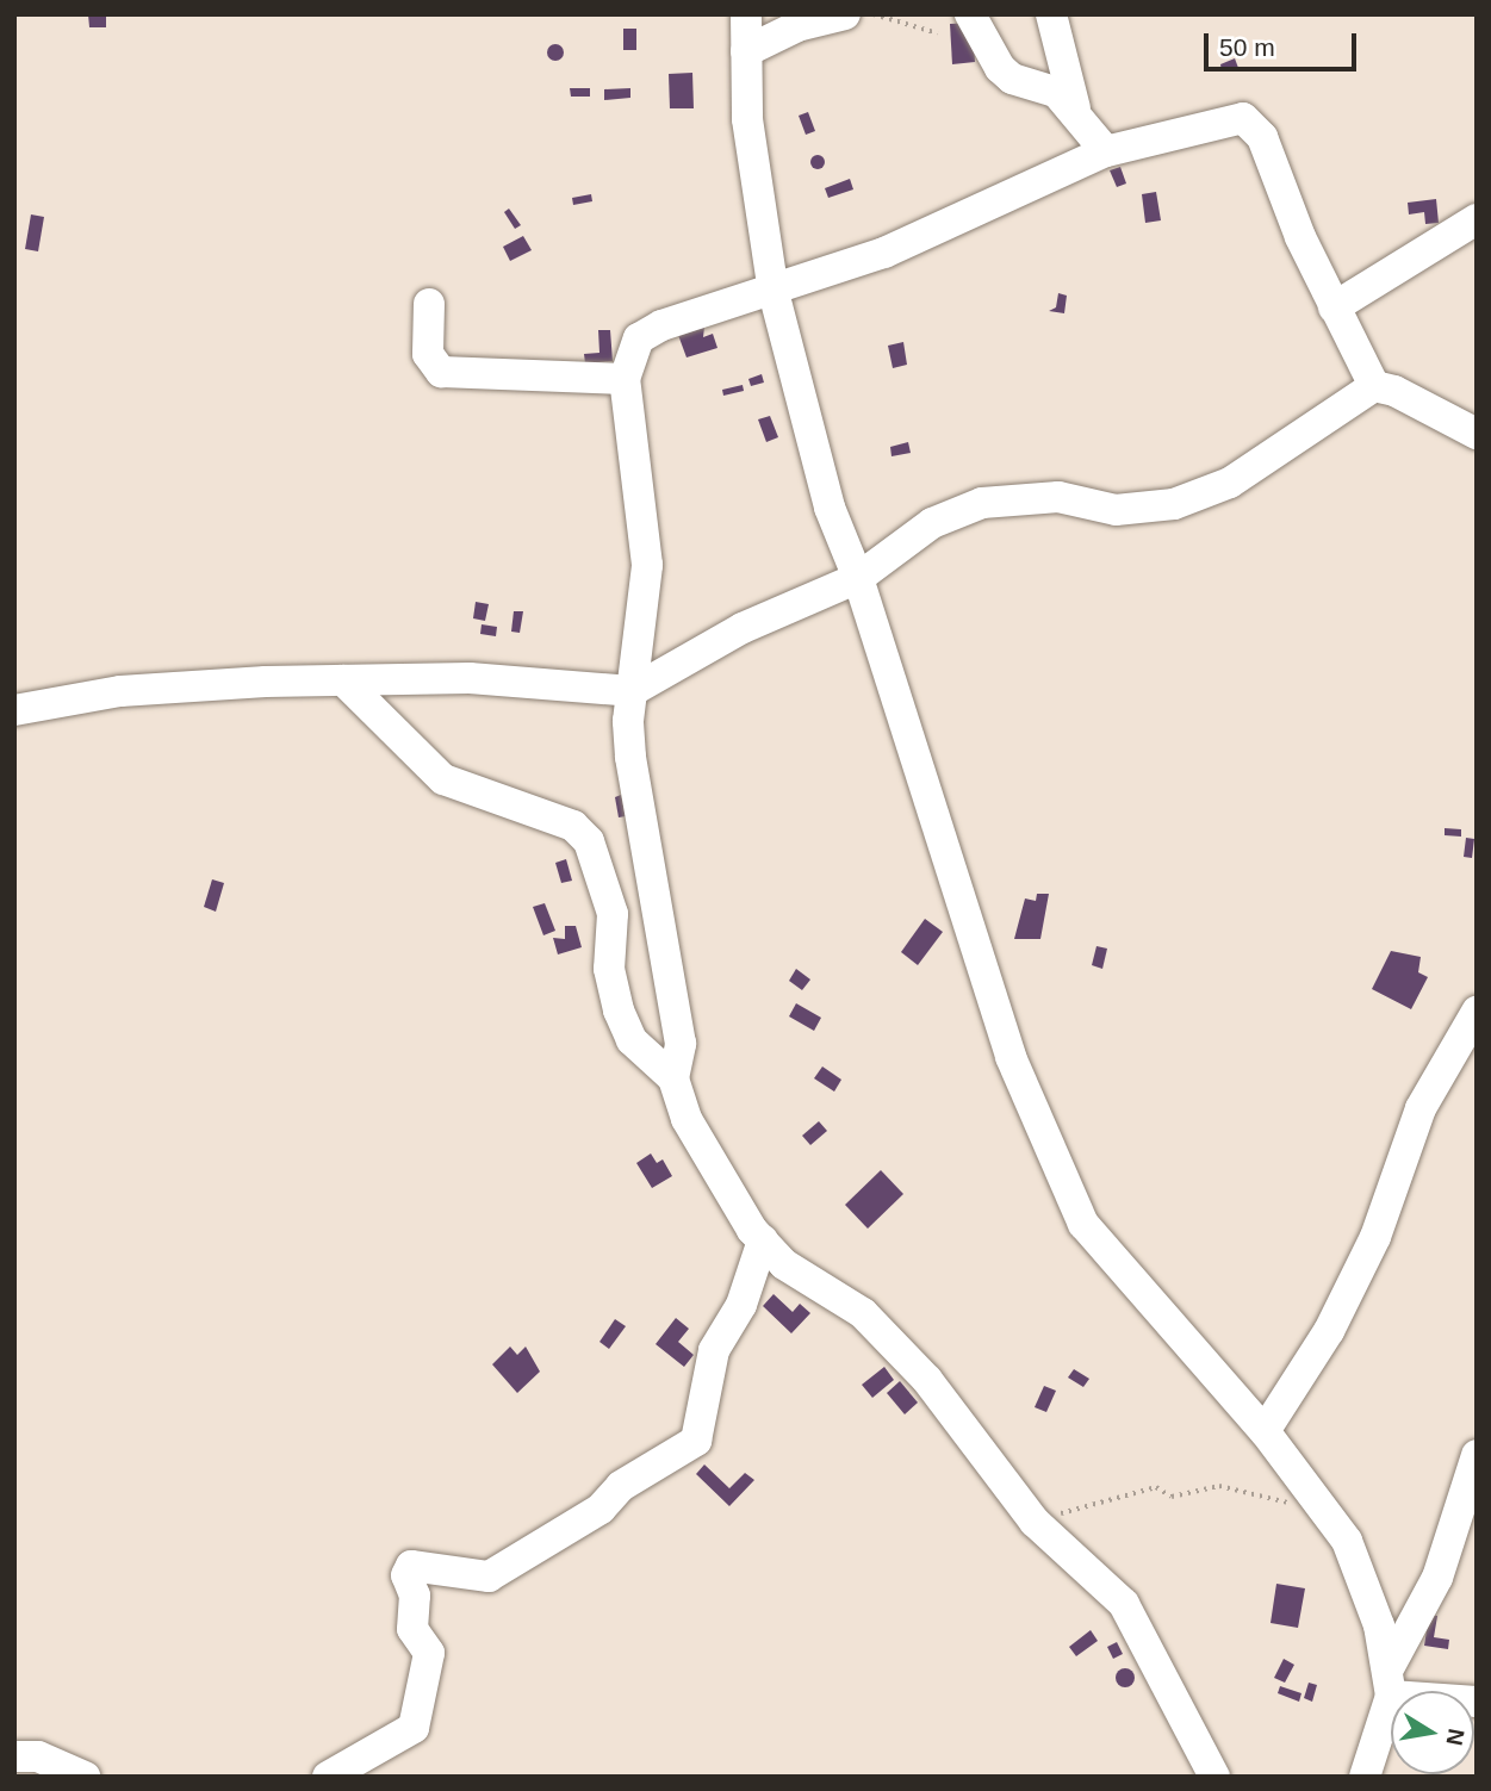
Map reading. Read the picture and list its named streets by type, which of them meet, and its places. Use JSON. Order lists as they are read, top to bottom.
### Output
{
  "scale_bar": "50 m",
  "north": "right"
}
